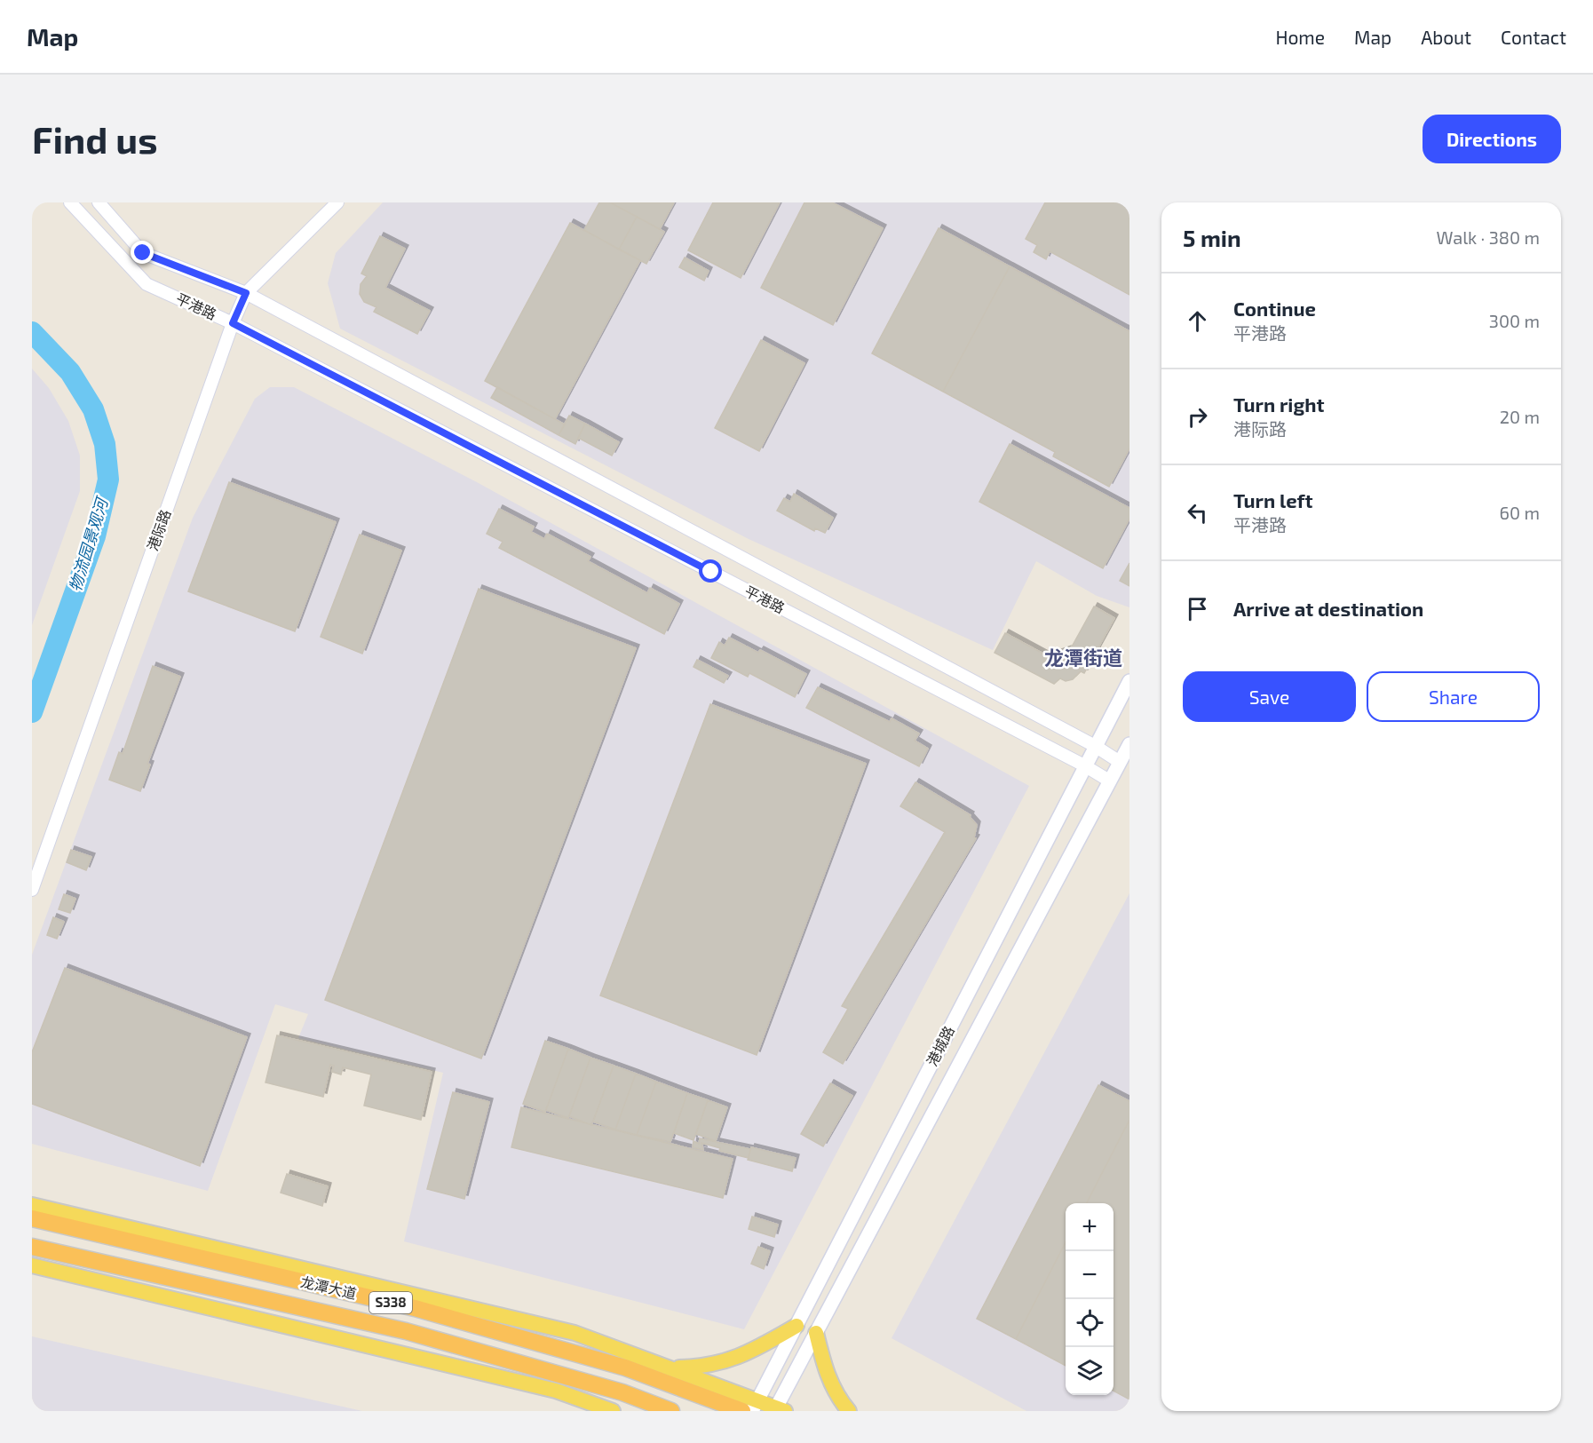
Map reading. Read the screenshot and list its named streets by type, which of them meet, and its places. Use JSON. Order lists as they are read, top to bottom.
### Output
{
  "streets": {
    "highway": ["龙潭大道", "S338"],
    "main road": ["港城路"],
    "street": ["平港路", "港际路"]
  },
  "crossings": [
    ["平港路", "港际路"],
    ["平港路", "港城路"]
  ],
  "districts": ["龙潭街道"],
  "water": ["物流园景观河"],
  "page": {
    "header": "Map",
    "nav": [
      "Home",
      "Map",
      "About",
      "Contact"
    ],
    "buttons": [
      "Directions",
      ["Save", "Share"]
    ],
    "title": "Find us",
    "heading": ["5 min", "Walk · 380 m"],
    "list": [
      ["Continue", "平港路", "300 m"],
      ["Turn right", "港际路", "20 m"],
      ["Turn left", "平港路", "60 m"],
      "Arrive at destination"
    ],
    "map_buttons": ["+", "−"]
  }
}
